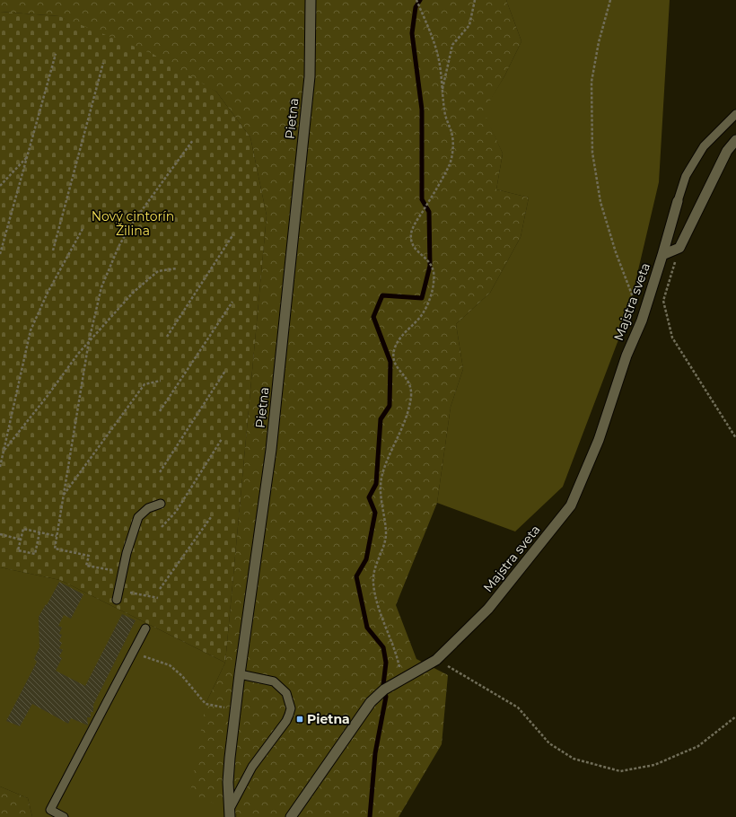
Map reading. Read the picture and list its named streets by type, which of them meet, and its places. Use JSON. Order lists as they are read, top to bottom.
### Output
{
  "streets": {
    "street": ["Pietna", "Majstra sveta"]
  },
  "parks": ["Nový cintorín Žilina"],
  "places": {
    "transit": ["Pietna"]
  }
}
